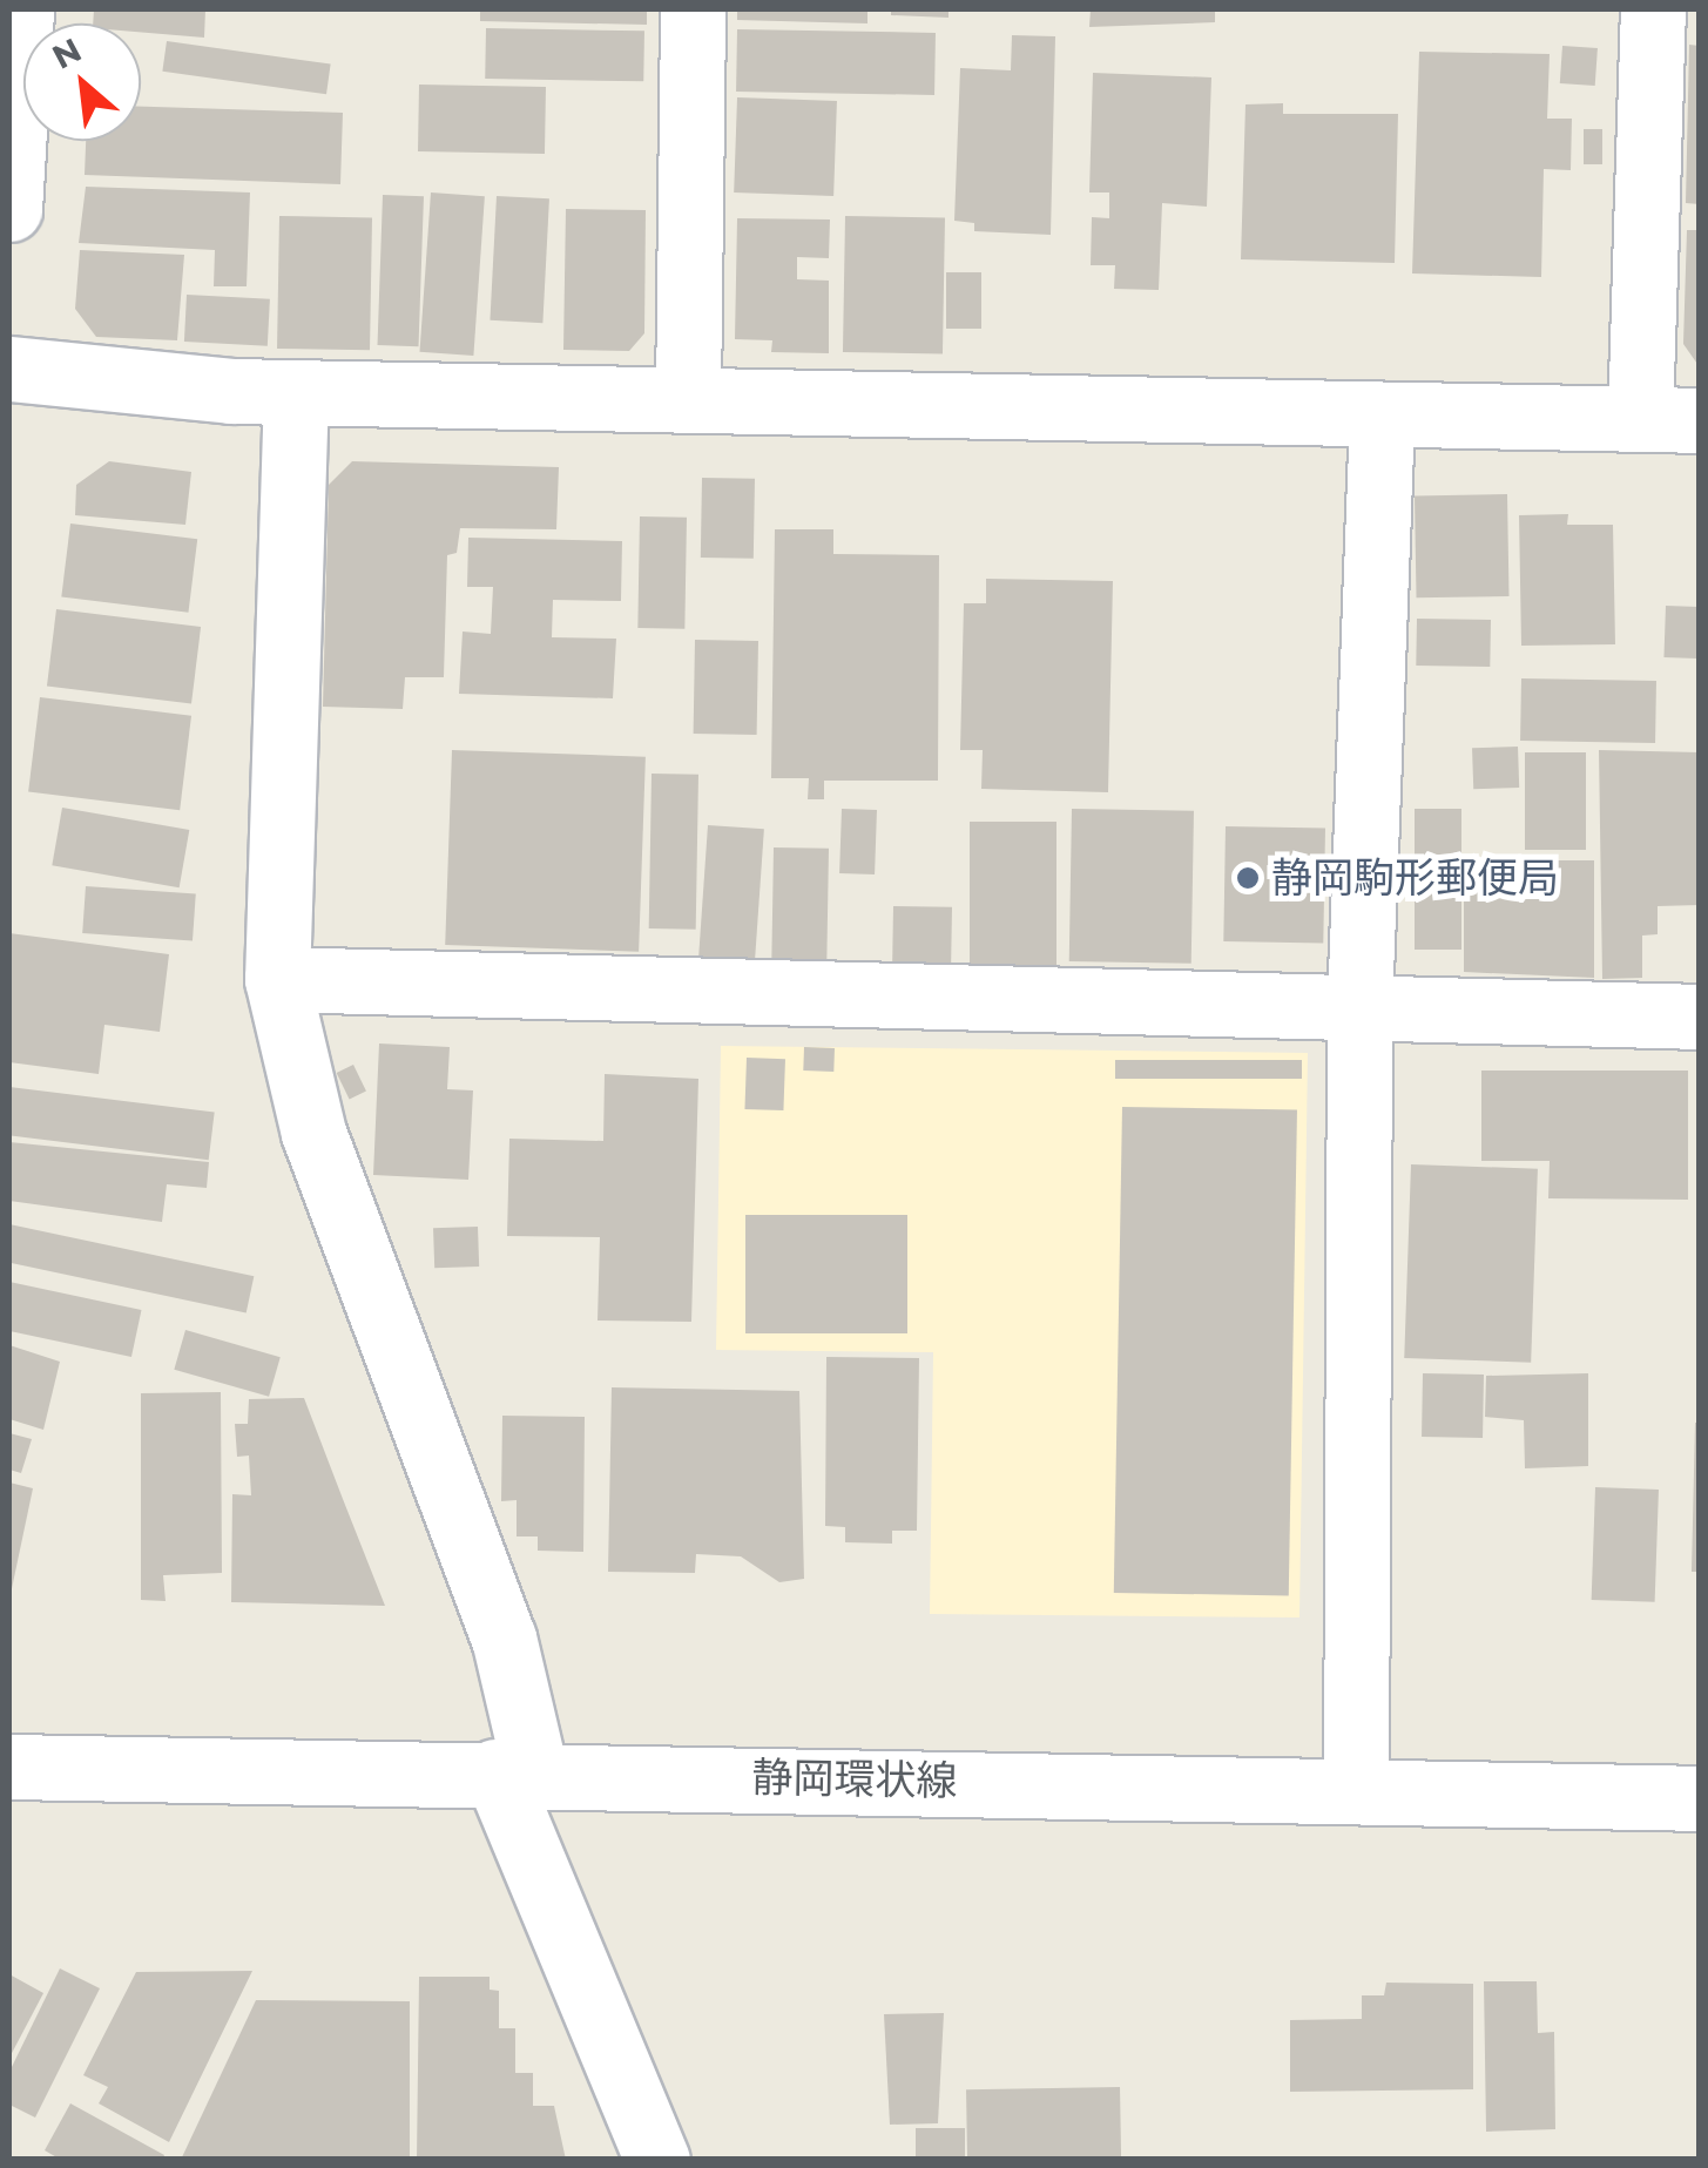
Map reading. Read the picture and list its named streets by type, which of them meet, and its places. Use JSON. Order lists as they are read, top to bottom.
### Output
{
  "streets": {
    "street": ["静岡環状線"]
  },
  "places": ["静岡駒形郵便局"],
  "north": "top left"
}
